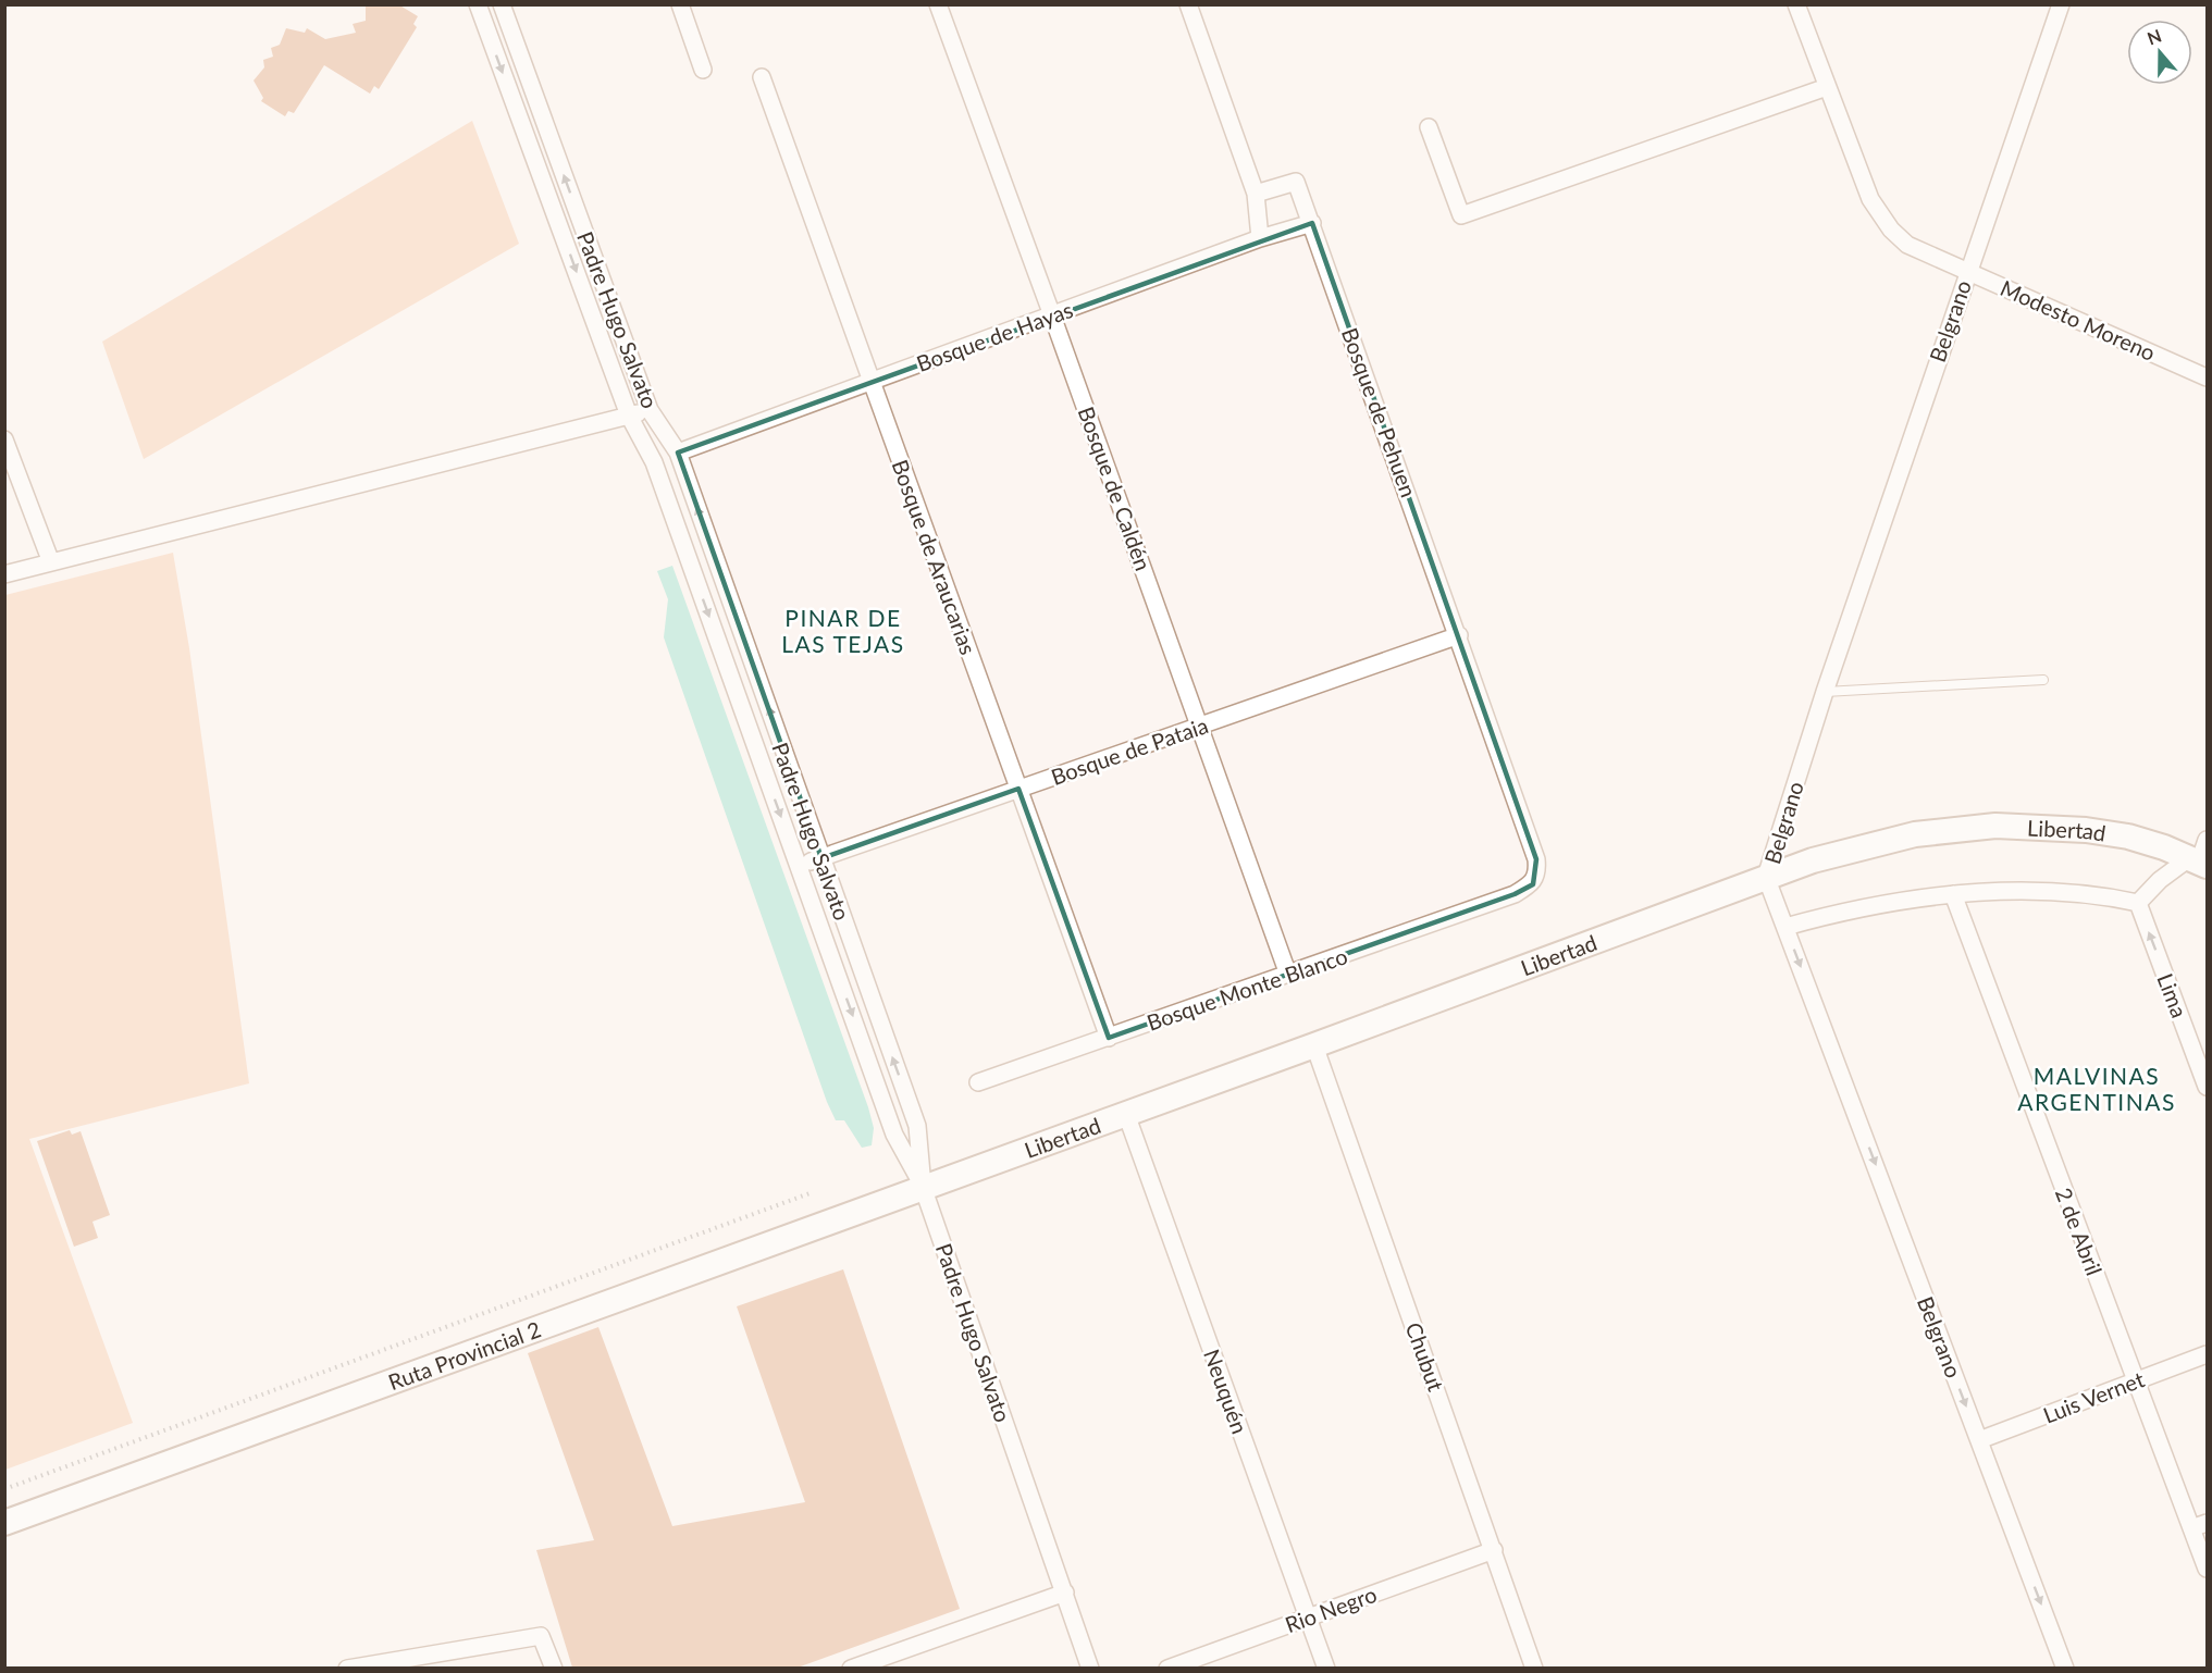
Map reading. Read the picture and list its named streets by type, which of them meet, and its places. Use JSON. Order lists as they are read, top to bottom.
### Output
{
  "streets": {
    "main road": ["Libertad", "Ruta Provincial 2"],
    "street": [
      "Padre Hugo Salvato",
      "Modesto Moreno",
      "Belgrano",
      "Bosque de Hayas",
      "Bosque de Pehuen",
      "Bosque de Caldén",
      "Bosque de Araucarias",
      "Bosque de Pataia",
      "Bosque Monte Blanco",
      "Lima",
      "2 de Abril",
      "Chubut",
      "Neuquén",
      "Luis Vernet",
      "Rio Negro"
    ]
  },
  "crossings": [
    ["Padre Hugo Salvato", "Bosque de Hayas"],
    ["Padre Hugo Salvato", "Bosque de Pataia"],
    ["Padre Hugo Salvato", "Libertad"],
    ["Padre Hugo Salvato", "Ruta Provincial 2"],
    ["Modesto Moreno", "Belgrano"],
    ["Belgrano", "Libertad"],
    ["Belgrano", "Luis Vernet"],
    ["Bosque de Hayas", "Bosque de Pehuen"],
    ["Bosque de Hayas", "Bosque de Caldén"],
    ["Bosque de Hayas", "Bosque de Araucarias"],
    ["Bosque de Pehuen", "Bosque de Pataia"],
    ["Bosque de Pehuen", "Bosque Monte Blanco"],
    ["Bosque de Caldén", "Bosque de Pataia"],
    ["Bosque de Caldén", "Bosque Monte Blanco"],
    ["Bosque de Araucarias", "Bosque de Pataia"],
    ["Bosque de Araucarias", "Bosque Monte Blanco"],
    ["Libertad", "Ruta Provincial 2"],
    ["Libertad", "Chubut"],
    ["Libertad", "Neuquén"],
    ["2 de Abril", "Luis Vernet"],
    ["Chubut", "Rio Negro"],
    ["Neuquén", "Rio Negro"]
  ],
  "one_way": ["Belgrano", "Lima"],
  "districts": ["PINAR DE LAS TEJAS", "MALVINAS ARGENTINAS"],
  "north": "top"
}
